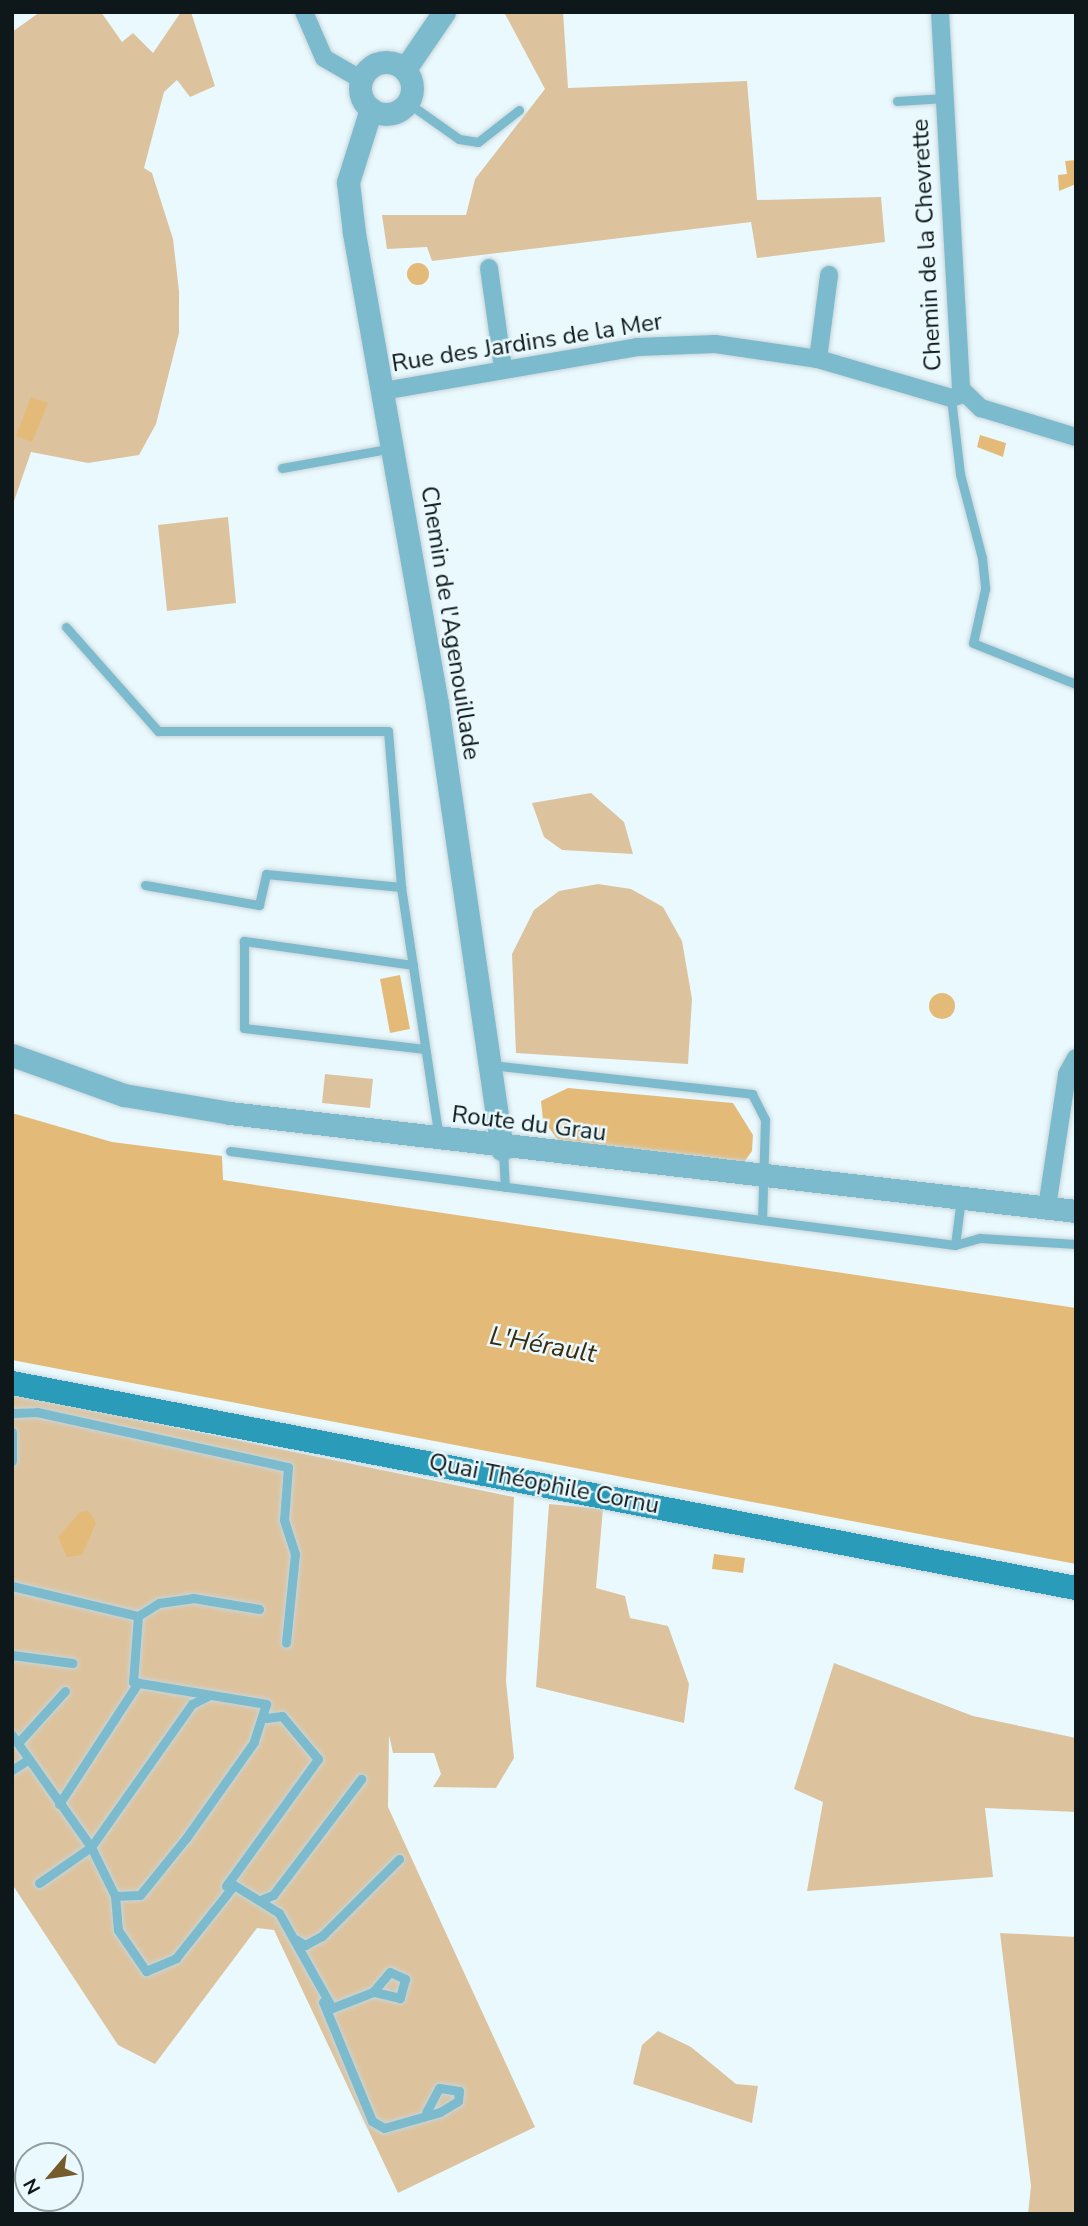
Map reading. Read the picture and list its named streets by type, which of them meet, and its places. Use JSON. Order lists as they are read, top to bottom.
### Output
{
  "streets": {
    "main road": ["Quai Théophile Cornu"],
    "street": [
      "Chemin de la Chevrette",
      "Rue des Jardins de la Mer",
      "Chemin de l'Agenouillade",
      "Route du Grau"
    ]
  },
  "crossings": [
    ["Chemin de la Chevrette", "Rue des Jardins de la Mer"],
    ["Rue des Jardins de la Mer", "Chemin de l'Agenouillade"],
    ["Chemin de l'Agenouillade", "Route du Grau"]
  ],
  "water": ["L'Hérault"],
  "north": "bottom left"
}
